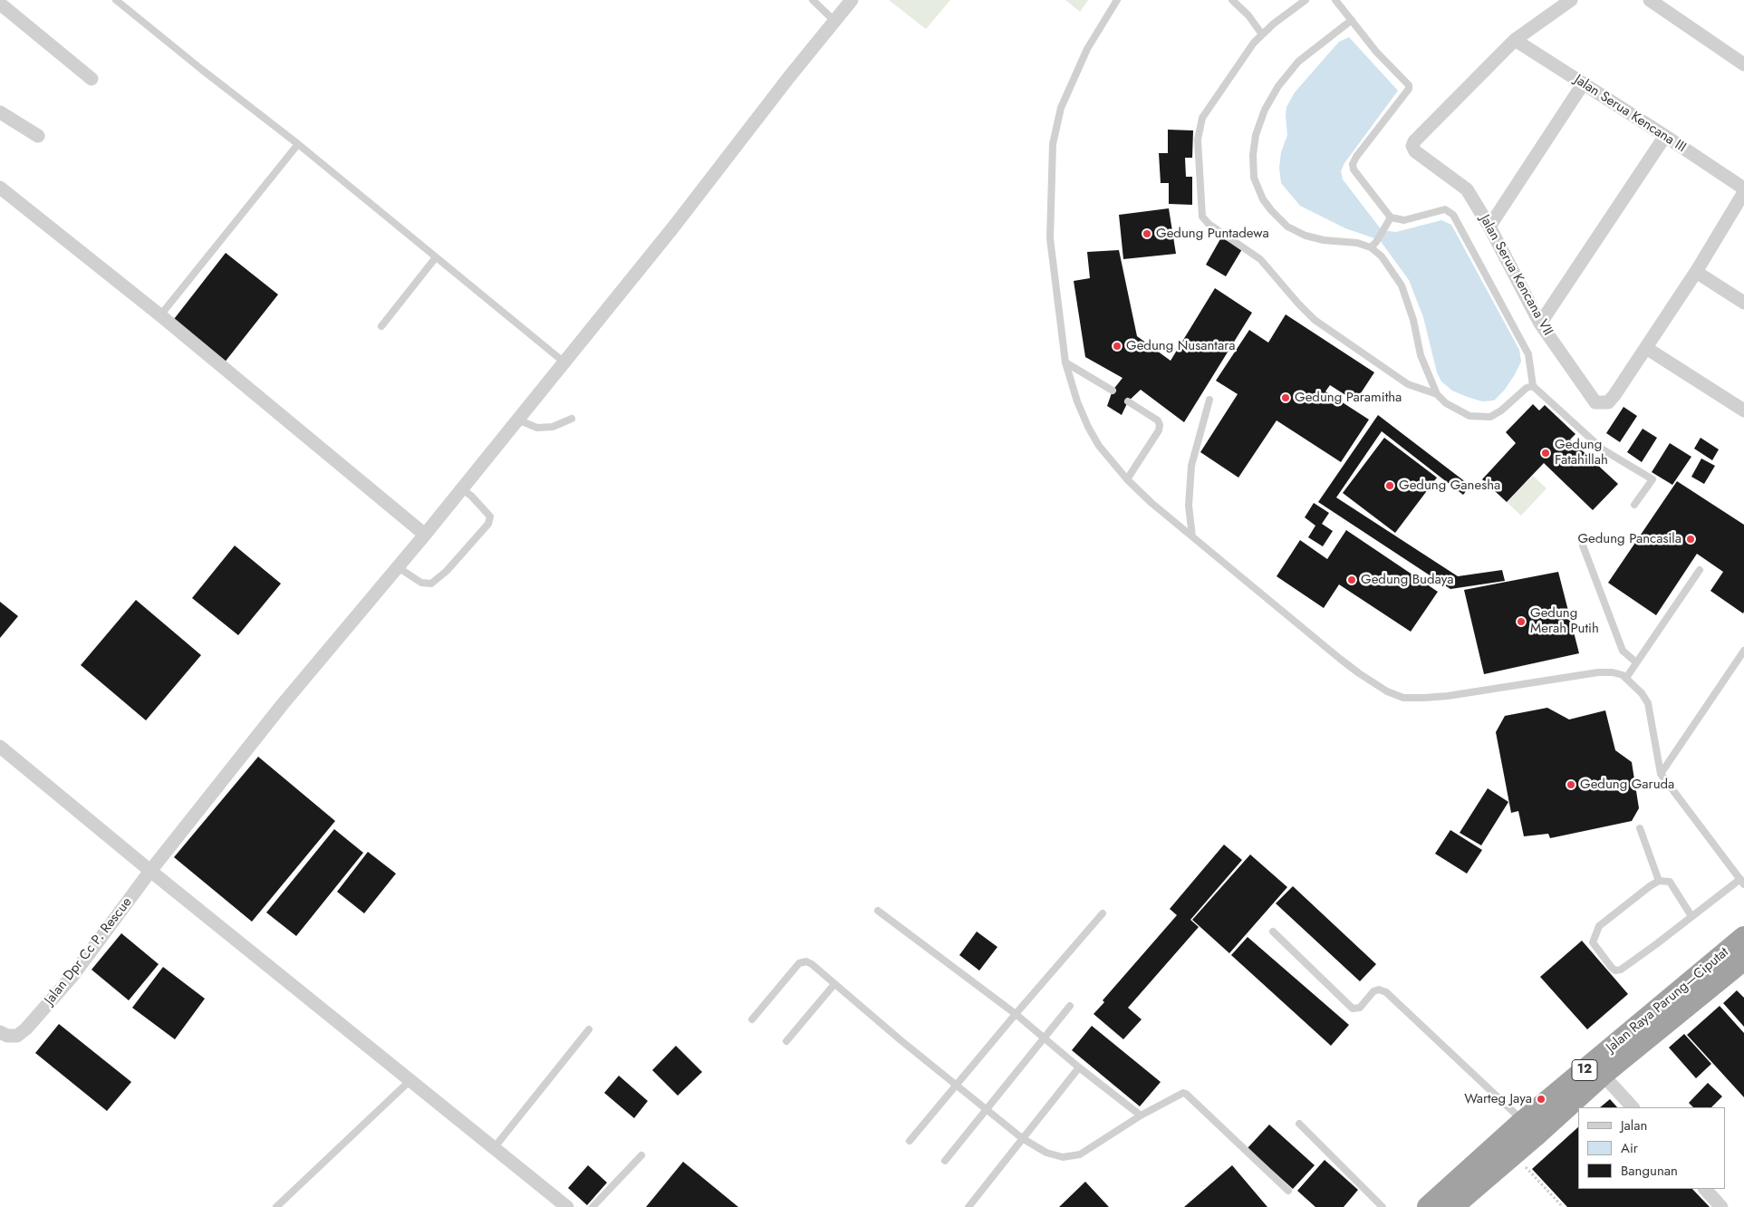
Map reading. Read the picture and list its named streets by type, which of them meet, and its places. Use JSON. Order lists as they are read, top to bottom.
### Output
{
  "streets": {
    "highway": ["Jalan Raya Parung—Ciputat", "12"],
    "street": ["Jalan Serua Kencana III", "Jalan Serua Kencana VII", "Jalan Dpr Cc P. Rescue"]
  },
  "crossings": [
    ["Jalan Serua Kencana III", "Jalan Serua Kencana VII"]
  ],
  "places": [
    "Gedung Puntadewa",
    "Gedung Nusantara",
    "Gedung Paramitha",
    "Gedung Fatahillah",
    "Gedung Ganesha",
    "Gedung Pancasila",
    "Gedung Budaya",
    "Gedung Merah Putih",
    "Gedung Garuda",
    "Warteg Jaya"
  ],
  "legend": ["Jalan", "Air", "Bangunan"]
}
